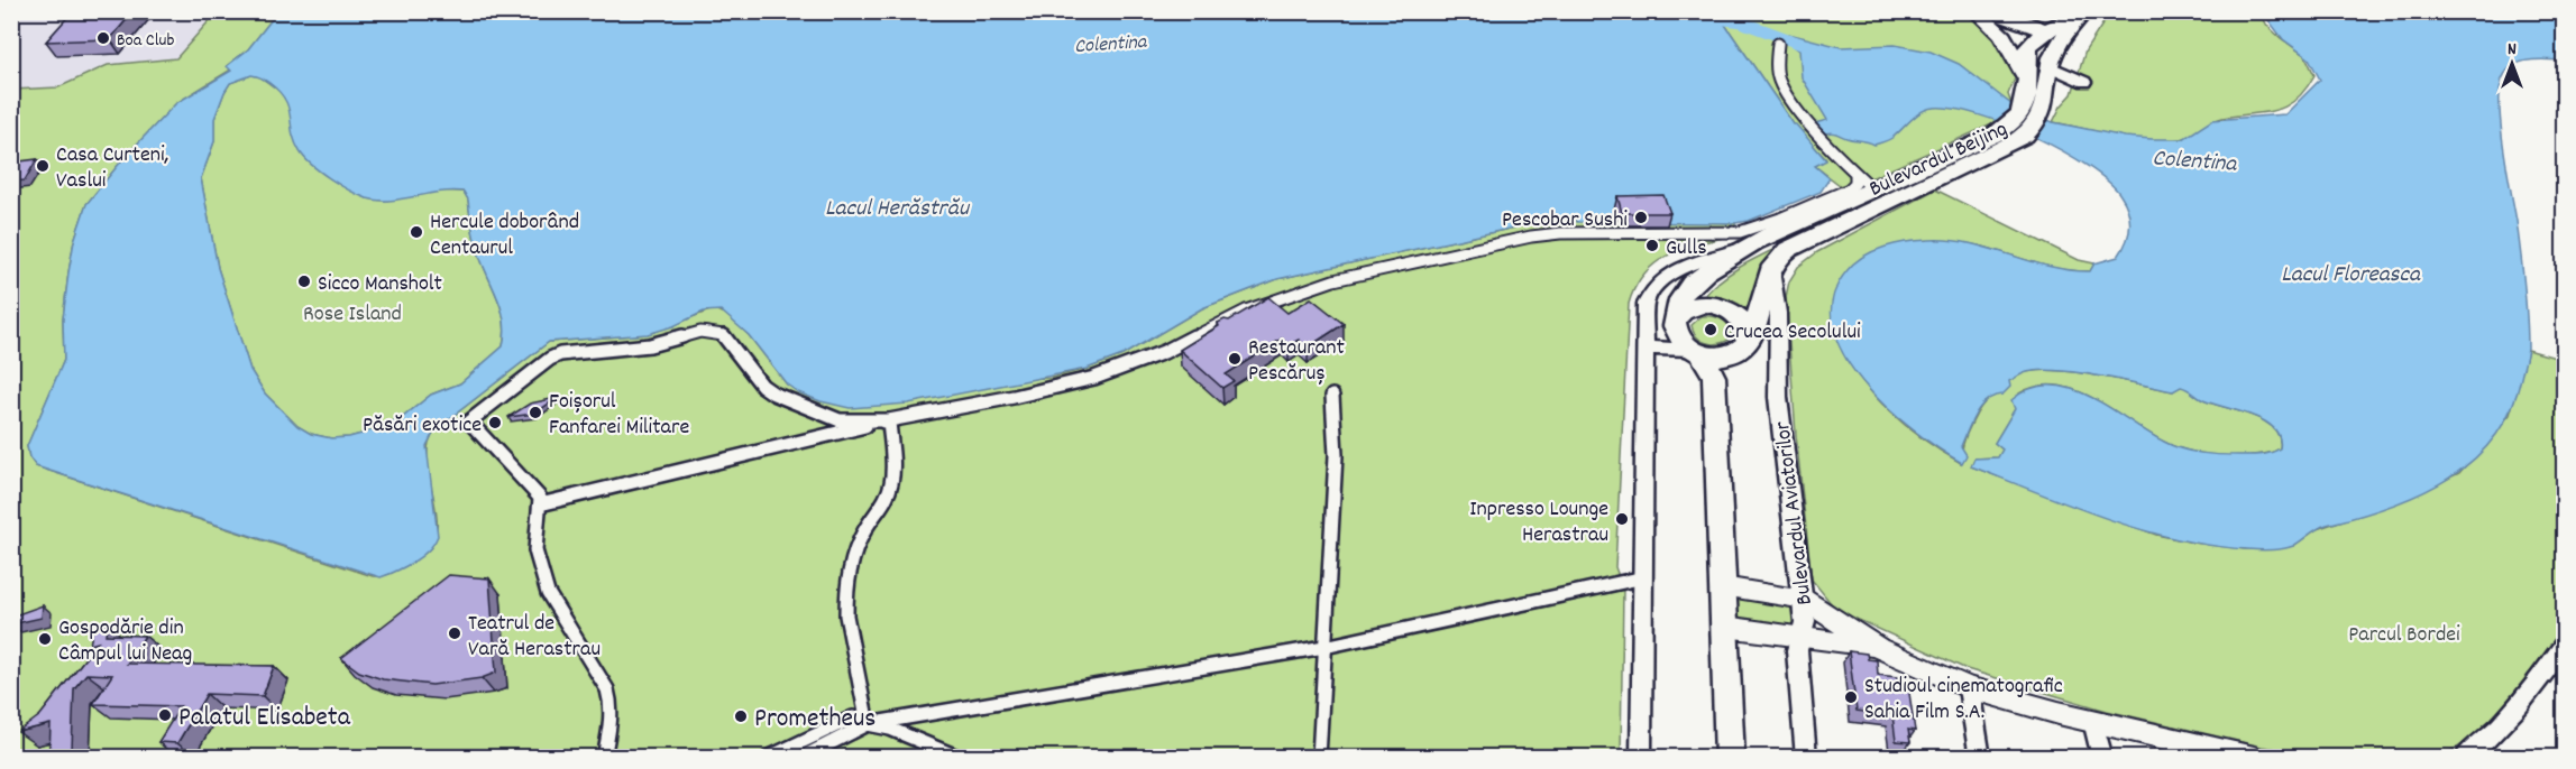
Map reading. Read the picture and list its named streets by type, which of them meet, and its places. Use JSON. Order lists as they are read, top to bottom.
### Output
{
  "streets": {
    "main road": ["Bulevardul Beijing"],
    "street": ["Bulevardul Aviatorilor"]
  },
  "crossings": [
    ["Bulevardul Beijing", "Bulevardul Aviatorilor"]
  ],
  "water": ["Colentina", "Lacul Herăstrău", "Lacul Floreasca"],
  "parks": ["Rose Island", "Parcul Bordei"],
  "places": [
    "Boa Club",
    "Casa Curteni, Vaslui",
    "Pescobar Sushi",
    "Hercule doborând Centaurul",
    "Gulls",
    "Sicco Mansholt",
    "Crucea Secolului",
    "Restaurant Pescăruș",
    "Foișorul Fanfarei Militare",
    "Păsări exotice",
    "Inpresso Lounge Herastrau",
    "Teatrul de Vară Herastrau",
    "Gospodărie din Câmpul lui Neag",
    "Studioul cinematografic Sahia Film S.A.",
    "Palatul Elisabeta",
    "Prometheus"
  ],
  "north": "top"
}
